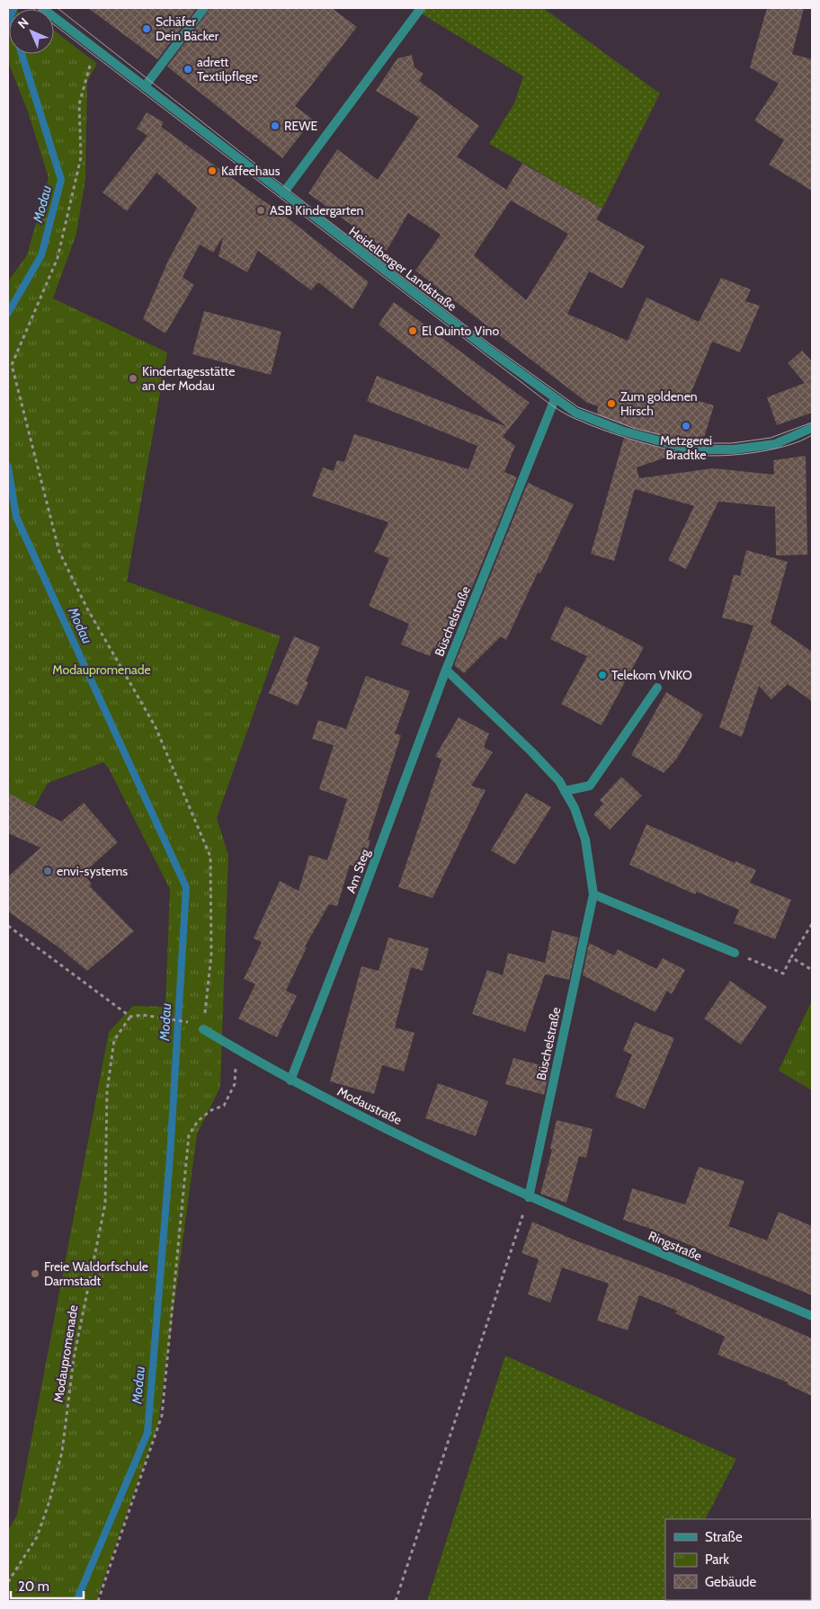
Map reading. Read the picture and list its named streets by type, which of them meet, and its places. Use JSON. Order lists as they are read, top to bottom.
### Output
{
  "streets": {
    "street": [
      "Heidelberger Landstraße",
      "Büschelstraße",
      "Am Steg",
      "Modaustraße",
      "Ringstraße"
    ],
    "path": ["Modaupromenade"]
  },
  "crossings": [
    ["Heidelberger Landstraße", "Büschelstraße"],
    ["Büschelstraße", "Am Steg"],
    ["Büschelstraße", "Modaustraße"],
    ["Büschelstraße", "Ringstraße"],
    ["Am Steg", "Modaustraße"],
    ["Modaustraße", "Ringstraße"]
  ],
  "water": ["Modau"],
  "parks": ["Modaupromenade"],
  "places": [
    "Schäfer Dein Bäcker",
    "adrett Textilpflege",
    "REWE",
    "Kaffeehaus",
    "ASB Kindergarten",
    "El Quinto Vino",
    "Kindertagesstätte an der Modau",
    "Zum goldenen Hirsch",
    "Metzgerei Bradtke",
    "Telekom VNKO",
    "envi-systems",
    "Freie Waldorfschule Darmstadt"
  ],
  "legend": ["Straße", "Park", "Gebäude"],
  "scale_bar": "20 m",
  "north": "top left"
}
